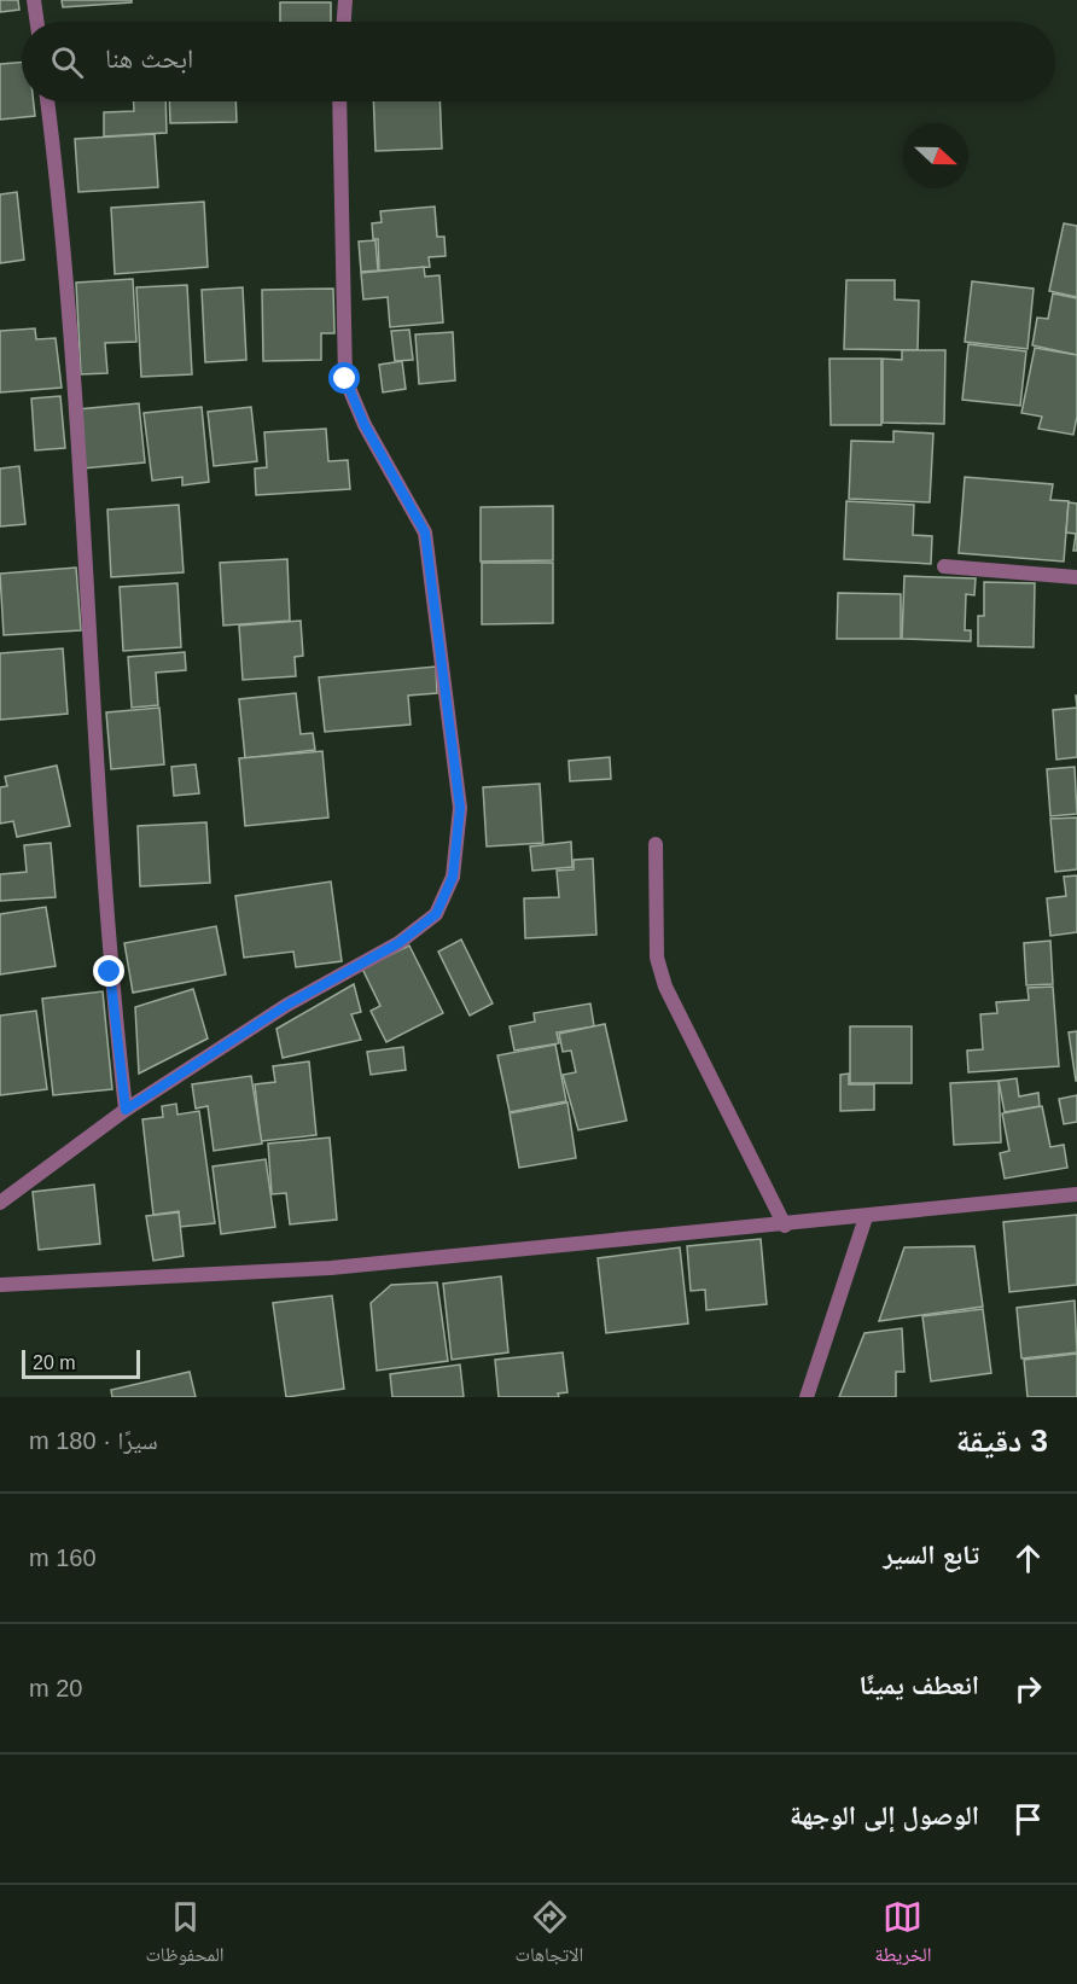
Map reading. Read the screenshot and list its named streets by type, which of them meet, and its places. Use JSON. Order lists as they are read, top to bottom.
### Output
{
  "scale_bar": "20 m",
  "north": "right",
  "page": {
    "search": "ابحث هنا",
    "scale": "20 m",
    "heading": ["3 دقيقة", "سيرًا · 180 m"],
    "list": [
      ["تابع السير", "160 m"],
      ["انعطف يمينًا", "20 m"],
      "الوصول إلى الوجهة"
    ],
    "nav": ["الخريطة", "الاتجاهات", "المحفوظات"]
  }
}
